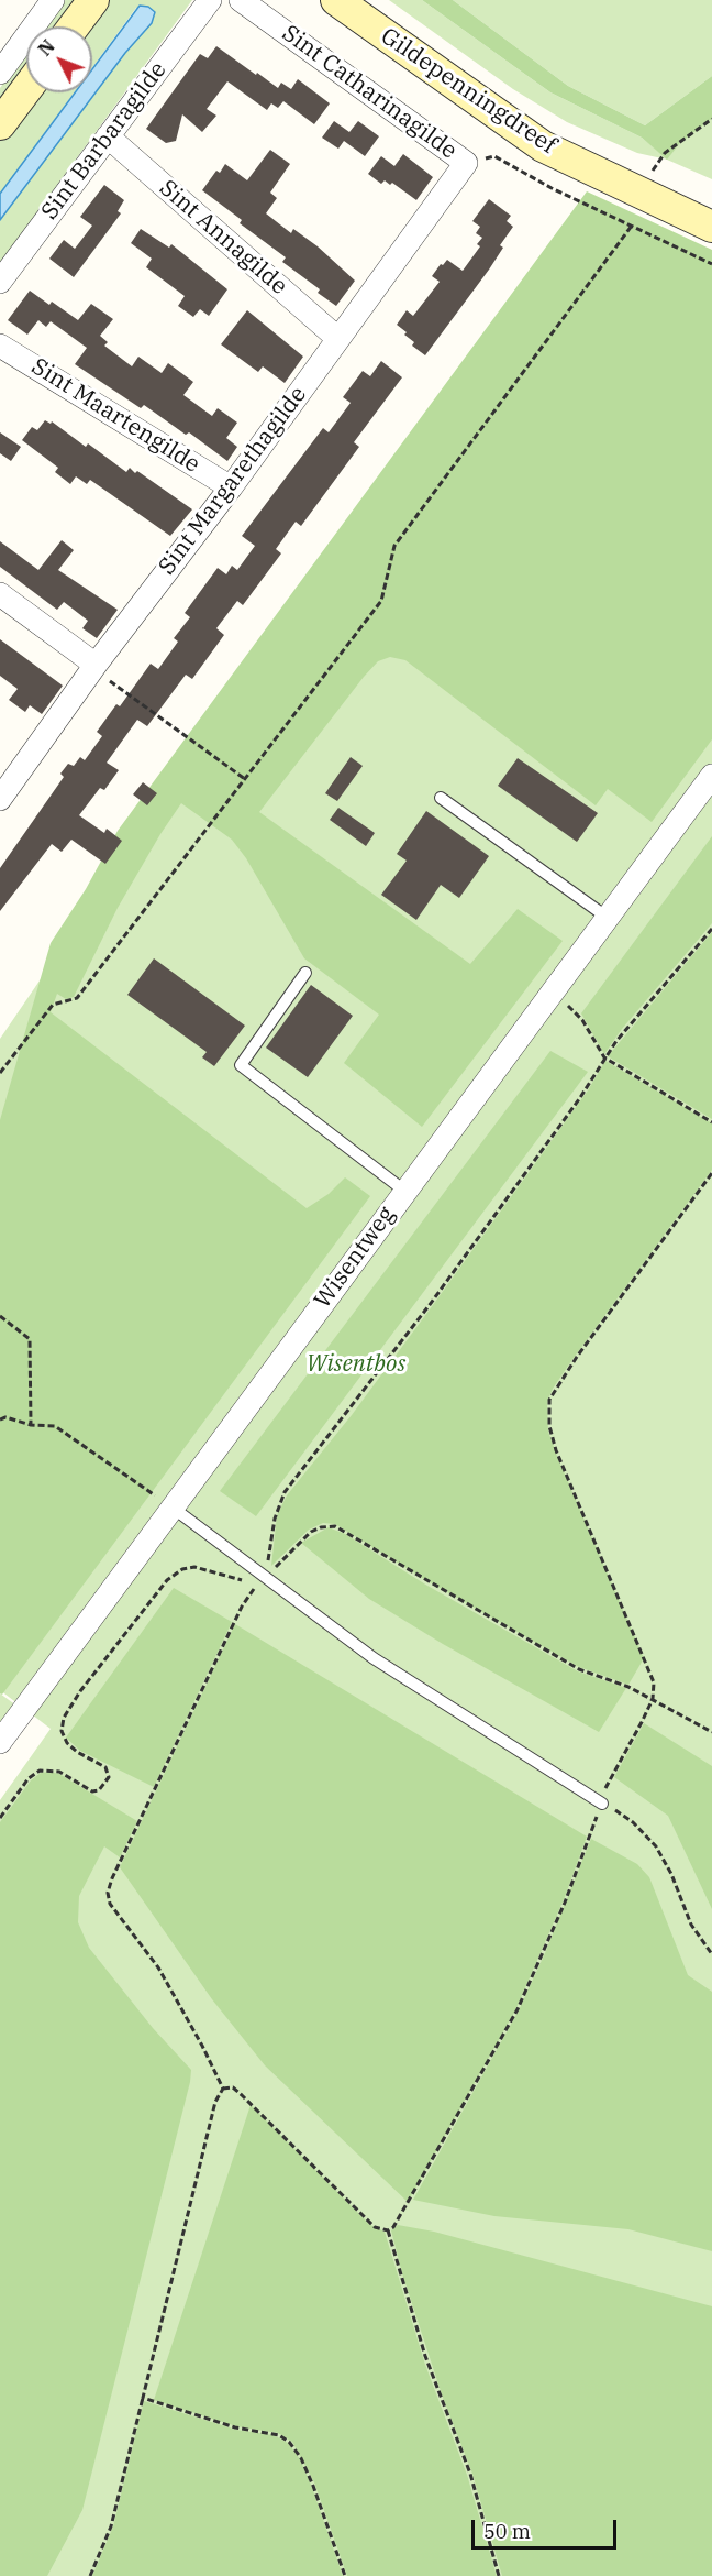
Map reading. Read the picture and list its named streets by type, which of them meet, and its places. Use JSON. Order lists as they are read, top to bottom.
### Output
{
  "streets": {
    "main road": ["Gildepenningdreef"],
    "street": [
      "Sint Catharinagilde",
      "Sint Barbaragilde",
      "Sint Annagilde",
      "Sint Maartengilde",
      "Sint Margarethagilde",
      "Wisentweg"
    ]
  },
  "crossings": [
    ["Sint Catharinagilde", "Sint Margarethagilde"],
    ["Sint Barbaragilde", "Sint Annagilde"],
    ["Sint Annagilde", "Sint Margarethagilde"],
    ["Sint Maartengilde", "Sint Margarethagilde"]
  ],
  "parks": ["Wisentbos"],
  "scale_bar": "50 m",
  "north": "top left"
}
